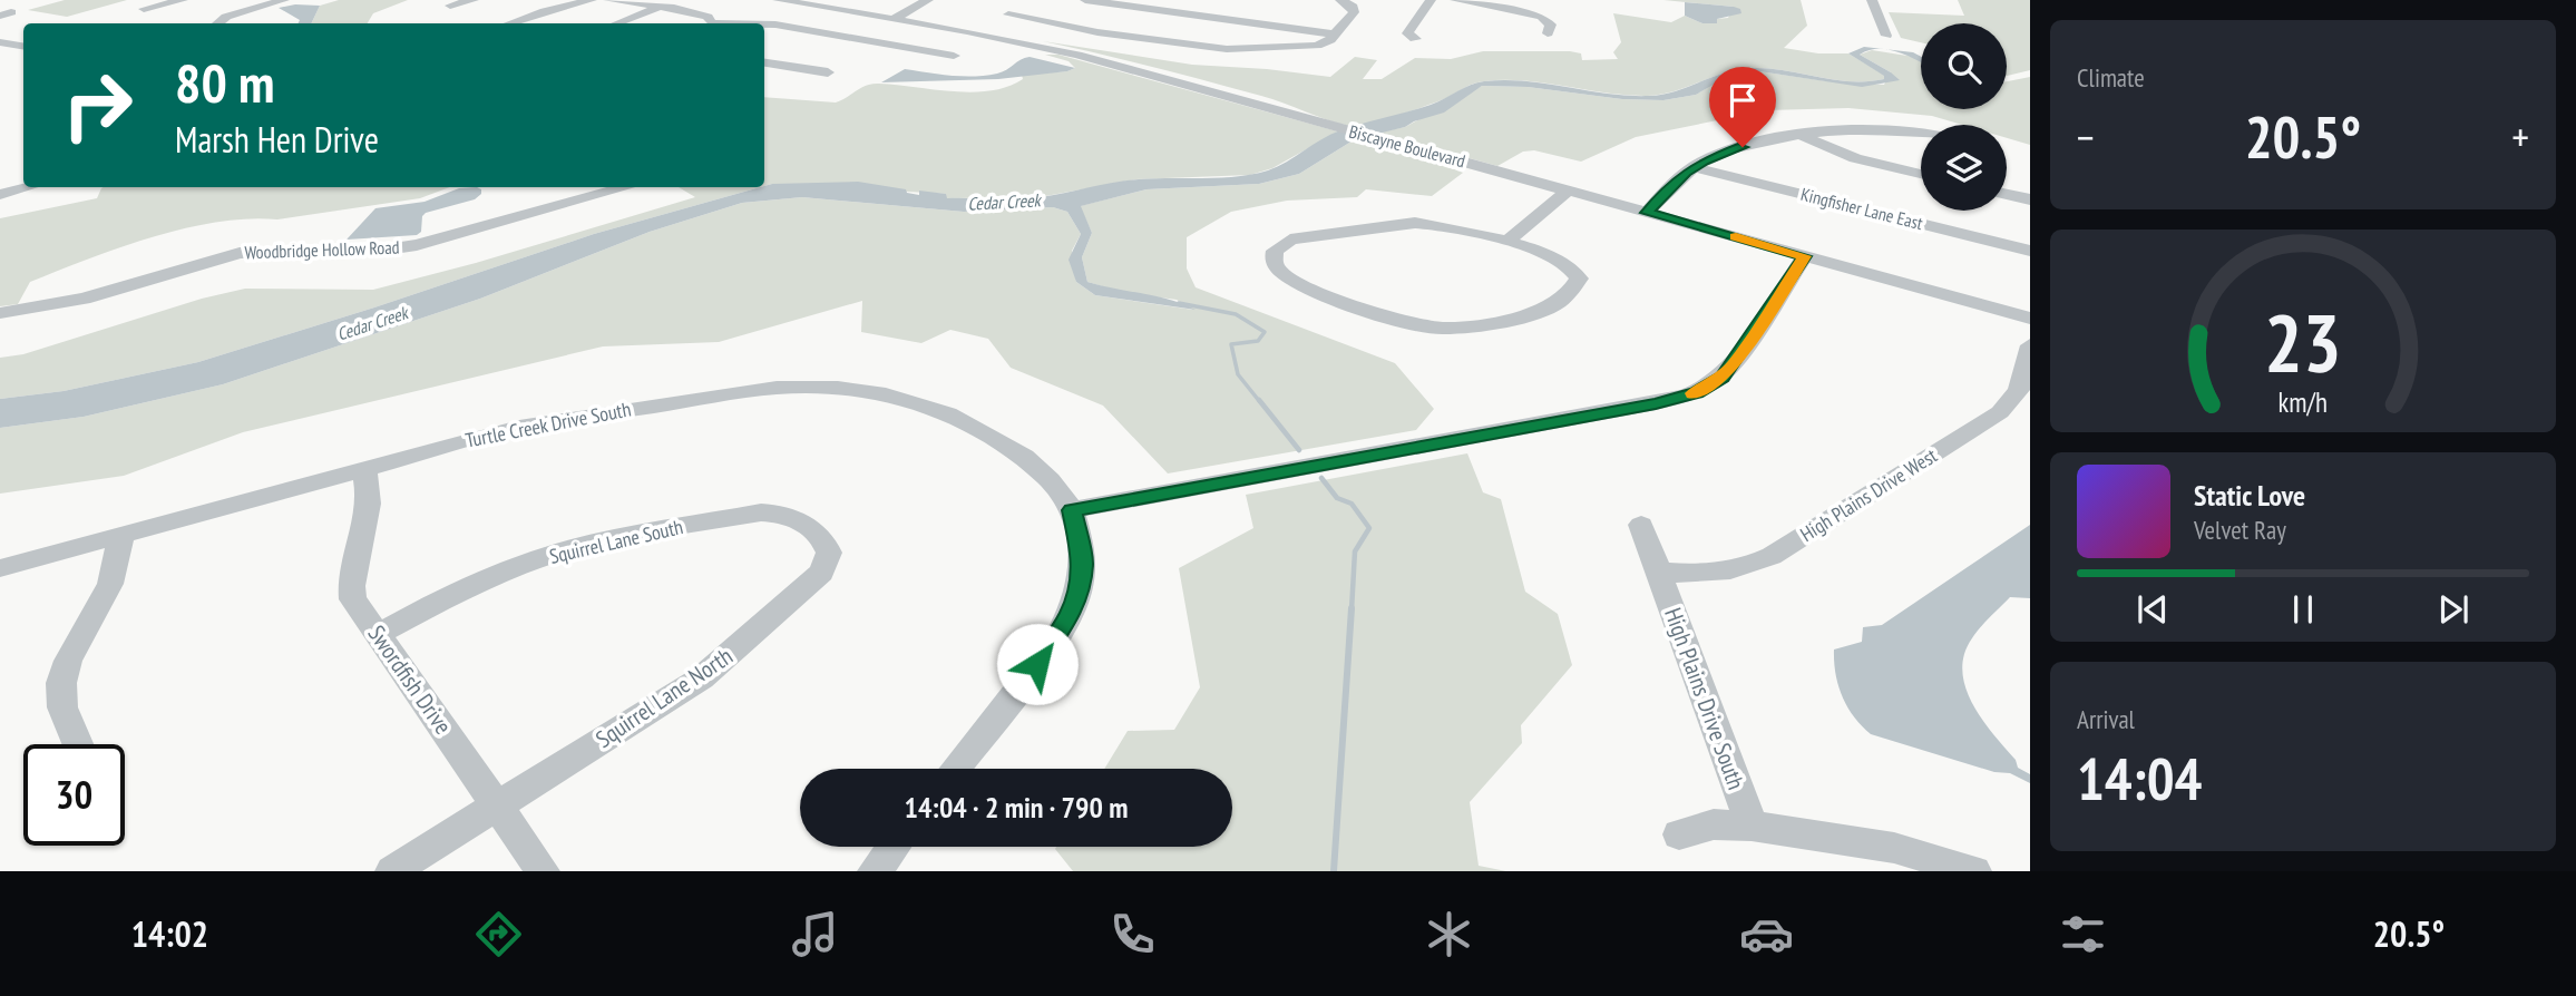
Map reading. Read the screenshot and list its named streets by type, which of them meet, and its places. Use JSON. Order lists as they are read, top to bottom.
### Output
{
  "streets": {
    "street": [
      "Biscayne Boulevard",
      "Kingfisher Lane East",
      "Woodbridge Hollow Road",
      "Turtle Creek Drive South",
      "High Plains Drive West",
      "Squirrel Lane South",
      "Swordfish Drive",
      "Squirrel Lane North",
      "High Plains Drive South"
    ]
  },
  "crossings": [
    ["Turtle Creek Drive South", "Swordfish Drive"],
    ["High Plains Drive West", "High Plains Drive South"],
    ["Squirrel Lane South", "Swordfish Drive"],
    ["Squirrel Lane South", "Squirrel Lane North"],
    ["Swordfish Drive", "Squirrel Lane North"]
  ],
  "water": ["Cedar Creek"],
  "page": {
    "tile": [
      "Climate",
      ["Arrival", "14:04"]
    ],
    "turn": ["80 m", "Marsh Hen Drive"],
    "heat": ["−", "20.5°", "+"],
    "song": ["Static Love", "Velvet Ray"],
    "limit": "30",
    "trip": "14:04 · 2 min · 790 m",
    "tabs": ["14:02", "20.5°"],
    "gauge": ["23", "km/h"]
  }
}
